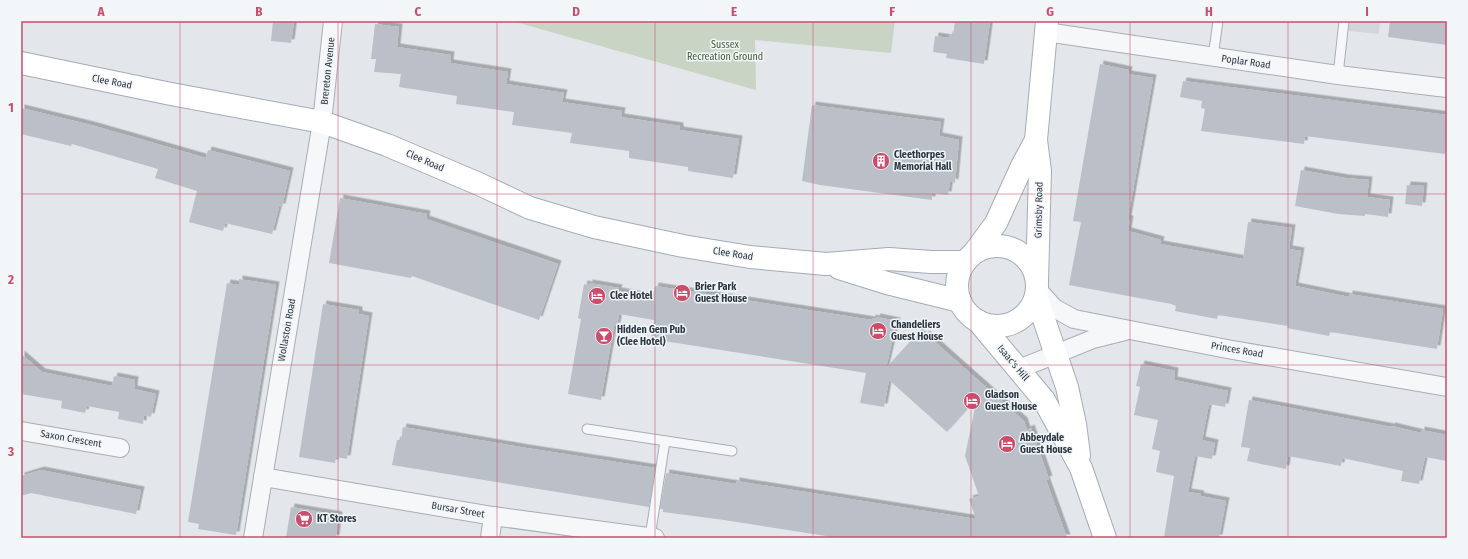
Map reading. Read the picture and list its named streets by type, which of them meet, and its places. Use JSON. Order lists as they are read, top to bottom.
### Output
{
  "streets": {
    "main road": ["Clee Road", "Grimsby Road", "Isaac's Hill"],
    "street": [
      "Poplar Road",
      "Brereton Avenue",
      "Wollaston Road",
      "Princes Road",
      "Saxon Crescent",
      "Bursar Street"
    ]
  },
  "crossings": [
    ["Poplar Road", "Grimsby Road"],
    ["Brereton Avenue", "Clee Road"],
    ["Brereton Avenue", "Wollaston Road"],
    ["Clee Road", "Grimsby Road"],
    ["Clee Road", "Wollaston Road"],
    ["Clee Road", "Princes Road"],
    ["Clee Road", "Isaac's Hill"],
    ["Grimsby Road", "Princes Road"],
    ["Grimsby Road", "Isaac's Hill"],
    ["Wollaston Road", "Bursar Street"],
    ["Princes Road", "Isaac's Hill"]
  ],
  "parks": ["Sussex Recreation Ground"],
  "places": {
    "building": ["Cleethorpes Memorial Hall"],
    "hotel": [
      "Brier Park Guest House",
      "Clee Hotel",
      "Chandeliers Guest House",
      "Gladson Guest House",
      "Abbeydale Guest House"
    ],
    "bar": ["Hidden Gem Pub (Clee Hotel)"],
    "supermarket": ["KT Stores"]
  },
  "grid": {
    "columns": [
      "A",
      "B",
      "C",
      "D",
      "E",
      "F",
      "G",
      "H",
      "I"
    ],
    "rows": ["1", "2", "3"]
  }
}
